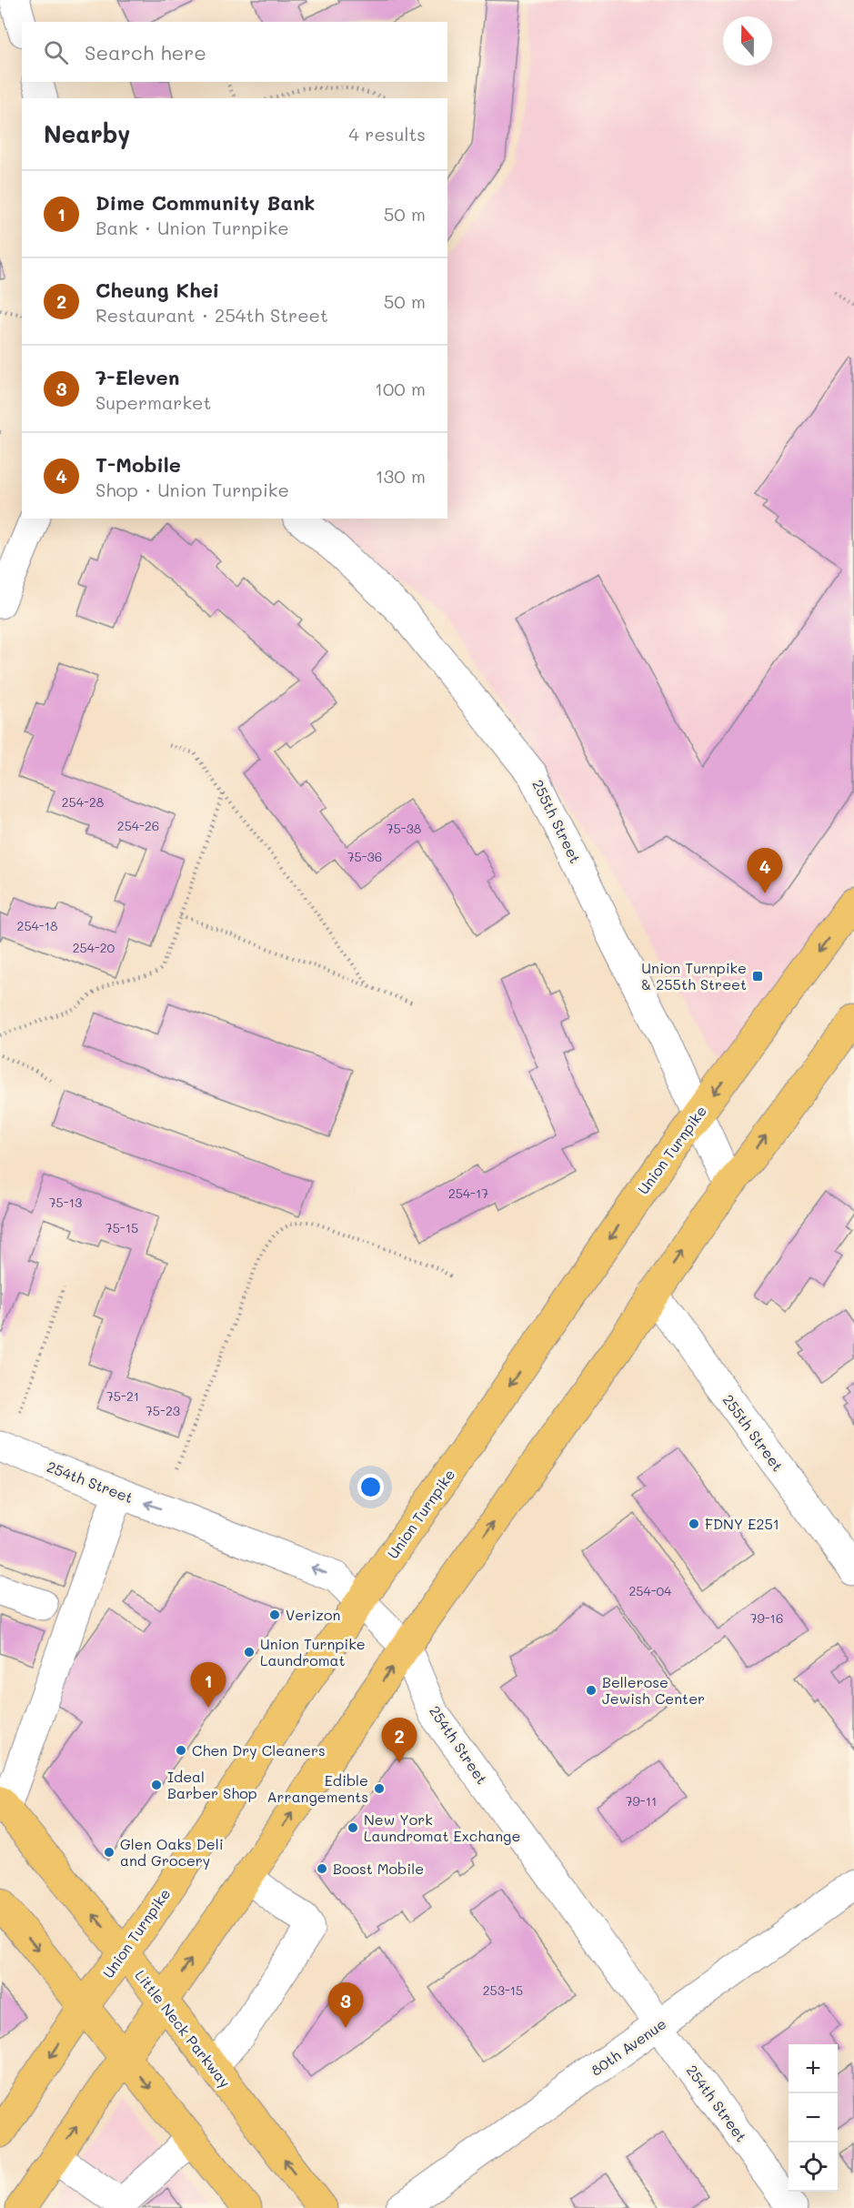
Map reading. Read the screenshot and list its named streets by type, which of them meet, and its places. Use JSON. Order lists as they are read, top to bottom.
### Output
{
  "streets": {
    "main road": ["Union Turnpike", "Little Neck Parkway"],
    "street": ["255th Street", "254th Street", "80th Avenue"]
  },
  "crossings": [
    ["255th Street", "Union Turnpike"],
    ["Union Turnpike", "254th Street"],
    ["Union Turnpike", "Little Neck Parkway"],
    ["254th Street", "80th Avenue"]
  ],
  "places": {
    "transit": ["Union Turnpike & 255th Street"],
    "other": [
      "FDNY E251",
      "Verizon",
      "Union Turnpike Laundromat",
      "Bellerose Jewish Center",
      "Chen Dry Cleaners",
      "Ideal Barber Shop",
      "Edible Arrangements",
      "New York Laundromat Exchange",
      "Glen Oaks Deli and Grocery",
      "Boost Mobile"
    ]
  },
  "house_numbers": [
    "254-28",
    "254-26",
    "75-38",
    "75-36",
    "254-18",
    "254-20",
    "254-17",
    "75-13",
    "75-15",
    "75-21",
    "75-23",
    "254-04",
    "79-16",
    "79-11",
    "253-15"
  ],
  "north": "top",
  "page": {
    "search": "Search here",
    "heading": ["Nearby", "4 results"],
    "list": [
      {
        "mark": "1",
        "name": "Dime Community Bank",
        "note": "Bank · Union Turnpike",
        "value": "50 m"
      },
      {
        "mark": "2",
        "name": "Cheung Khei",
        "note": "Restaurant · 254th Street",
        "value": "50 m"
      },
      {
        "mark": "3",
        "name": "7-Eleven",
        "note": "Supermarket",
        "value": "100 m"
      },
      {
        "mark": "4",
        "name": "T-Mobile",
        "note": "Shop · Union Turnpike",
        "value": "130 m"
      }
    ],
    "pins": [
      "4",
      "1",
      "2",
      "3"
    ],
    "map_buttons": ["+", "−"]
  }
}
